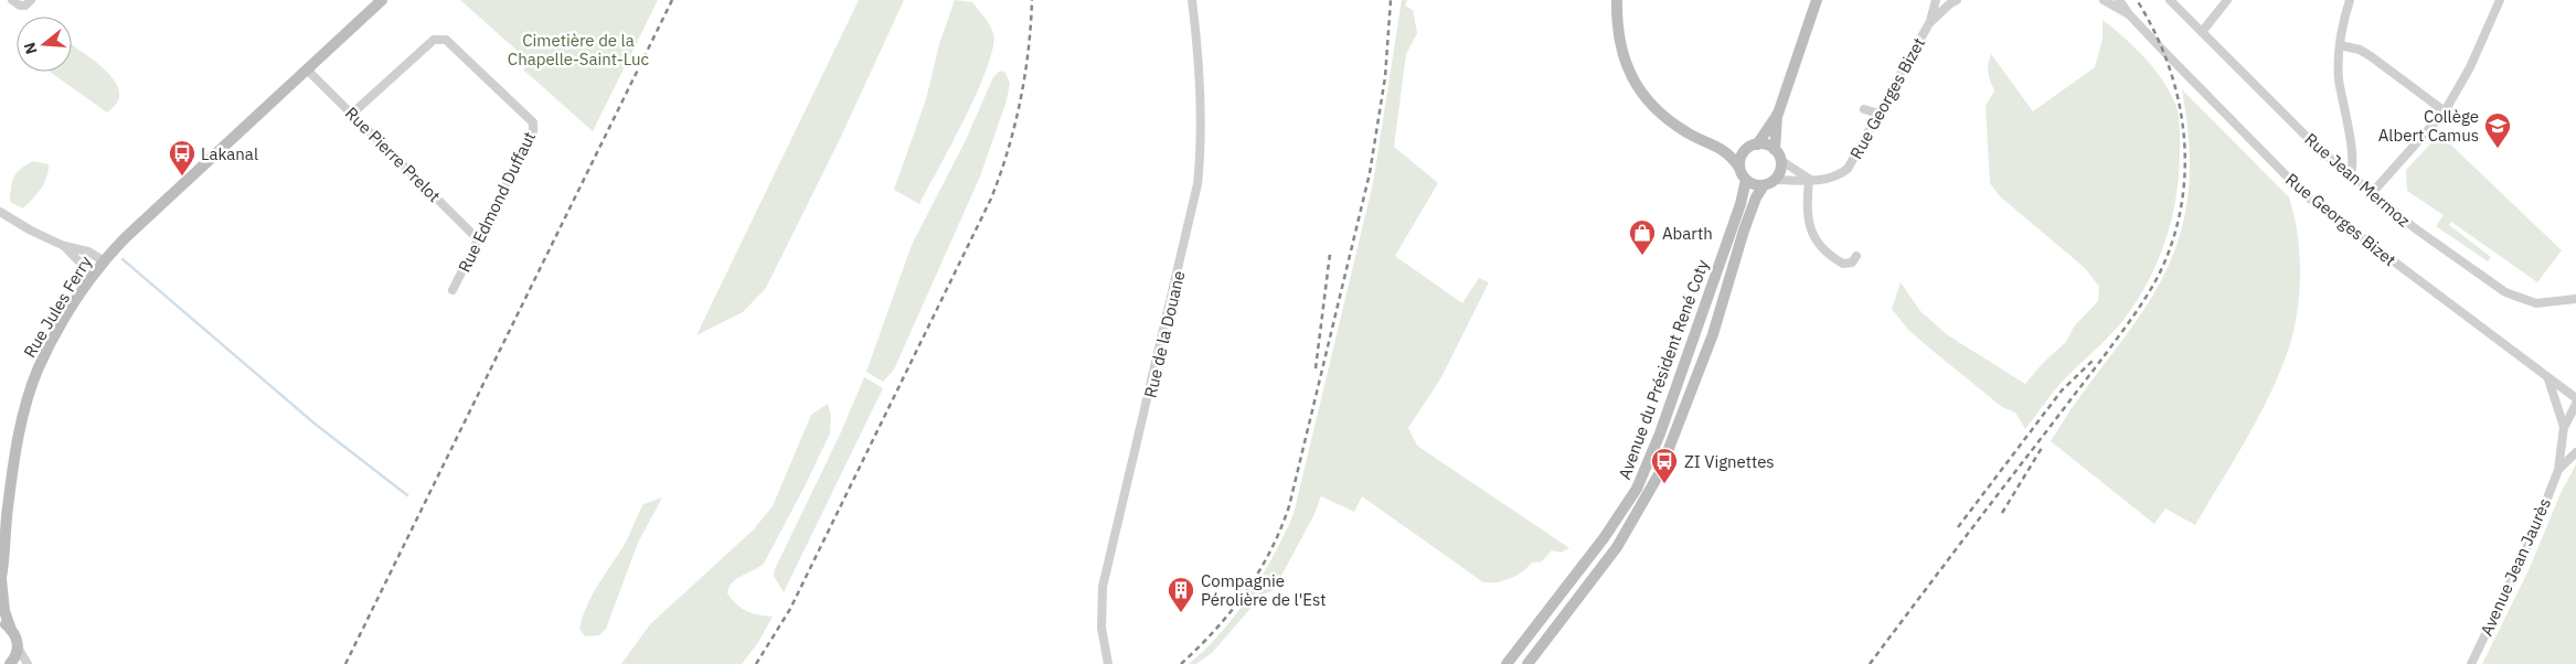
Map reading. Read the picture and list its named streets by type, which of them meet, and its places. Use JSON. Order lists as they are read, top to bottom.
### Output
{
  "streets": {
    "main road": ["Rue Jules Ferry", "Avenue du Président René Coty"],
    "street": [
      "Rue Georges Bizet",
      "Rue Pierre Prelot",
      "Rue Jean Mermoz",
      "Rue Edmond Duffaut",
      "Rue de la Douane",
      "Avenue Jean Jaurès"
    ]
  },
  "crossings": [
    ["Rue Georges Bizet", "Avenue du Président René Coty"],
    ["Rue Georges Bizet", "Avenue Jean Jaurès"],
    ["Rue Pierre Prelot", "Rue Edmond Duffaut"],
    ["Rue Pierre Prelot", "Rue Jules Ferry"]
  ],
  "parks": ["Cimetière de la Chapelle-Saint-Luc"],
  "places": {
    "school or university": ["Collège Albert Camus"],
    "bus stop": ["Lakanal", "ZI Vignettes"],
    "shop": ["Abarth"],
    "building": ["Compagnie Pérolière de l'Est"]
  },
  "north": "left"
}
